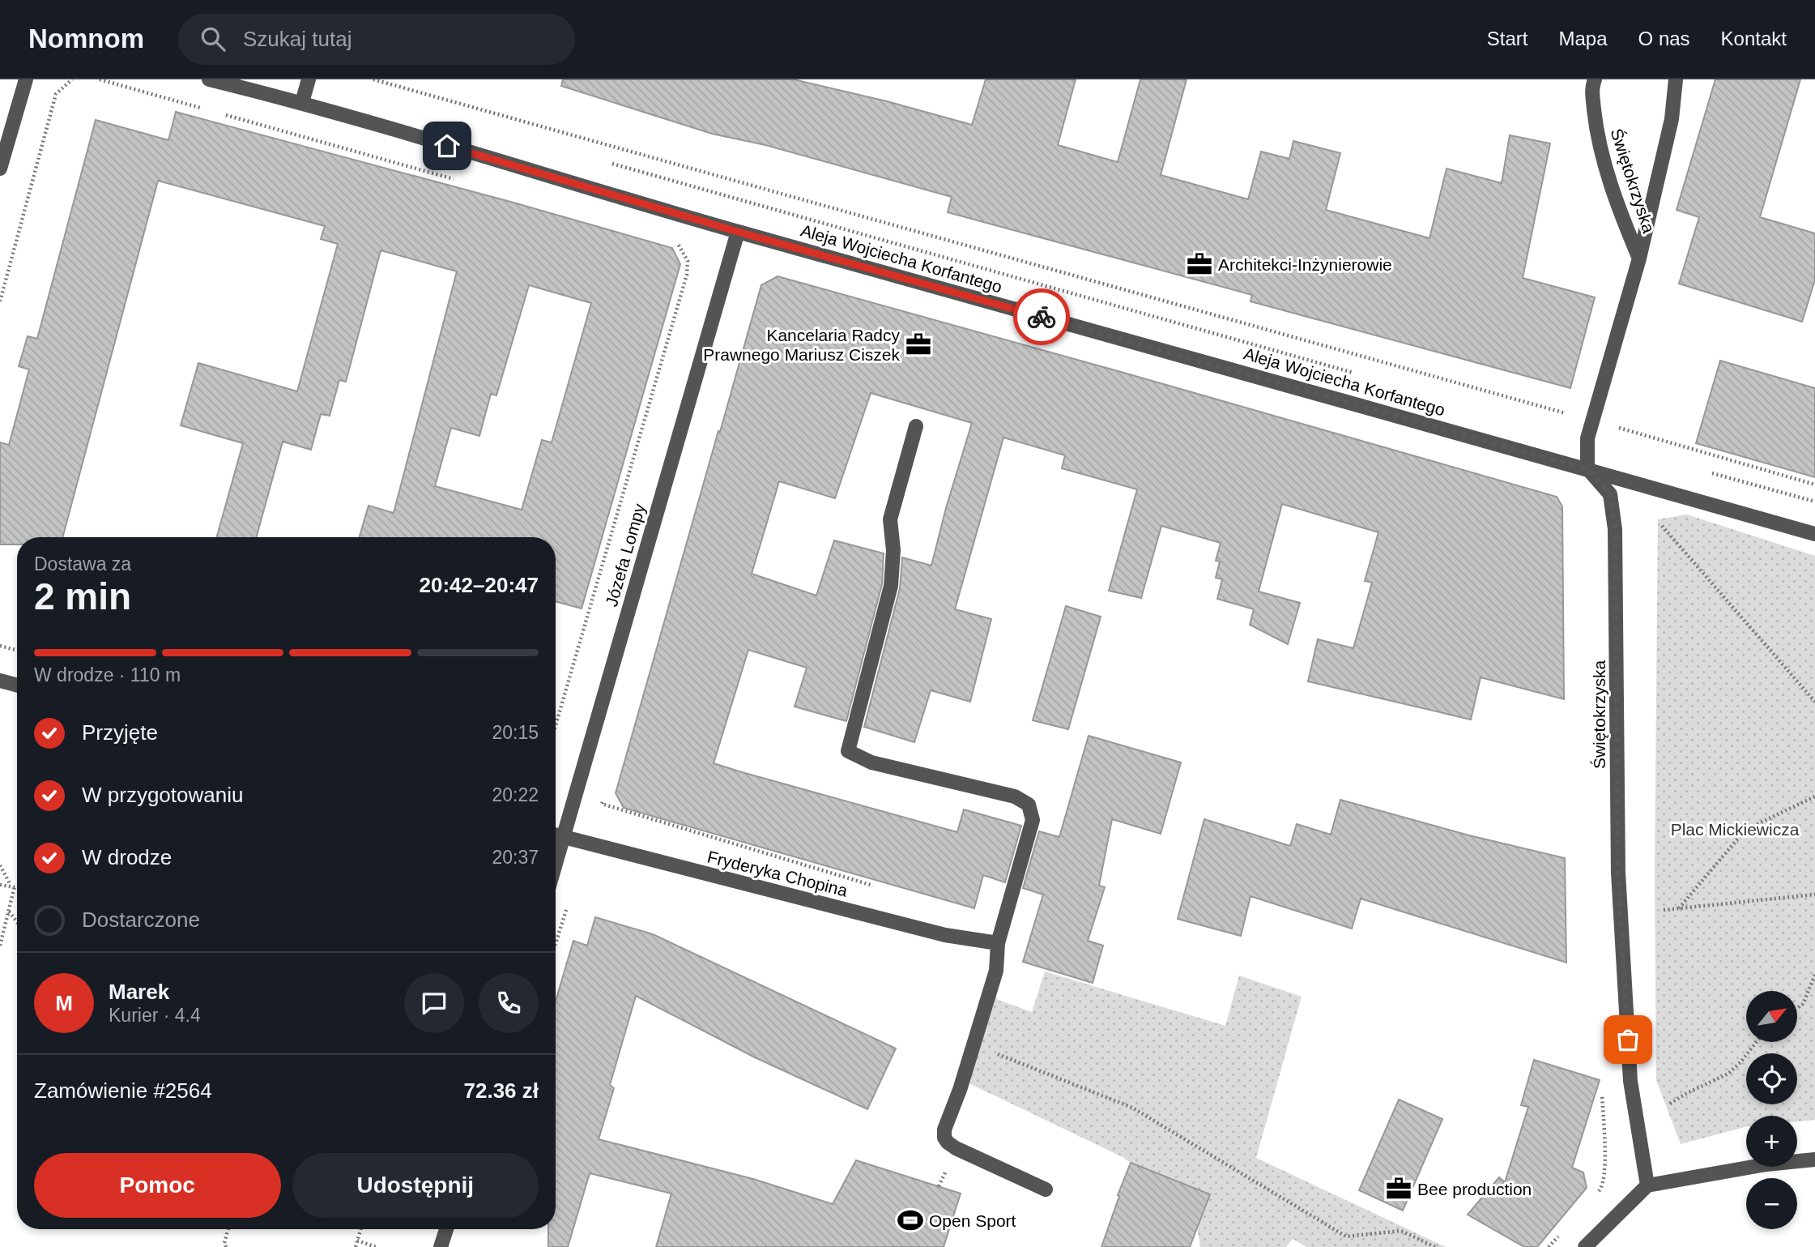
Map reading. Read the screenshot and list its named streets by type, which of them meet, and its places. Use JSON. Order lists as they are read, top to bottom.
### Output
{
  "streets": {
    "street": [
      "Świętokrzyska",
      "Aleja Wojciecha Korfantego",
      "Józefa Lompy",
      "Fryderyka Chopina"
    ]
  },
  "crossings": [
    ["Świętokrzyska", "Aleja Wojciecha Korfantego"],
    ["Aleja Wojciecha Korfantego", "Józefa Lompy"],
    ["Józefa Lompy", "Fryderyka Chopina"]
  ],
  "parks": ["Plac Mickiewicza"],
  "places": {
    "office": ["Architekci-Inżynierowie", "Kancelaria Radcy Prawnego Mariusz Ciszek", "Bee production"],
    "sports": ["Open Sport"]
  },
  "north": "top right",
  "page": {
    "header": "Nomnom",
    "search": "Szukaj tutaj",
    "nav": [
      "Start",
      "Mapa",
      "O nas",
      "Kontakt"
    ],
    "heading": ["2 min", "Dostawa za", "20:42–20:47"],
    "panel": [
      "Marek",
      "Kurier · 4.4",
      "Zamówienie #2564",
      "72.36 zł"
    ],
    "bar": "W drodze · 110 m",
    "list": [
      ["Przyjęte", "20:15"],
      ["W przygotowaniu", "20:22"],
      ["W drodze", "20:37"],
      "Dostarczone"
    ],
    "round": "M",
    "map_buttons": ["+", "−"],
    "buttons": ["Pomoc", "Udostępnij"]
  }
}
